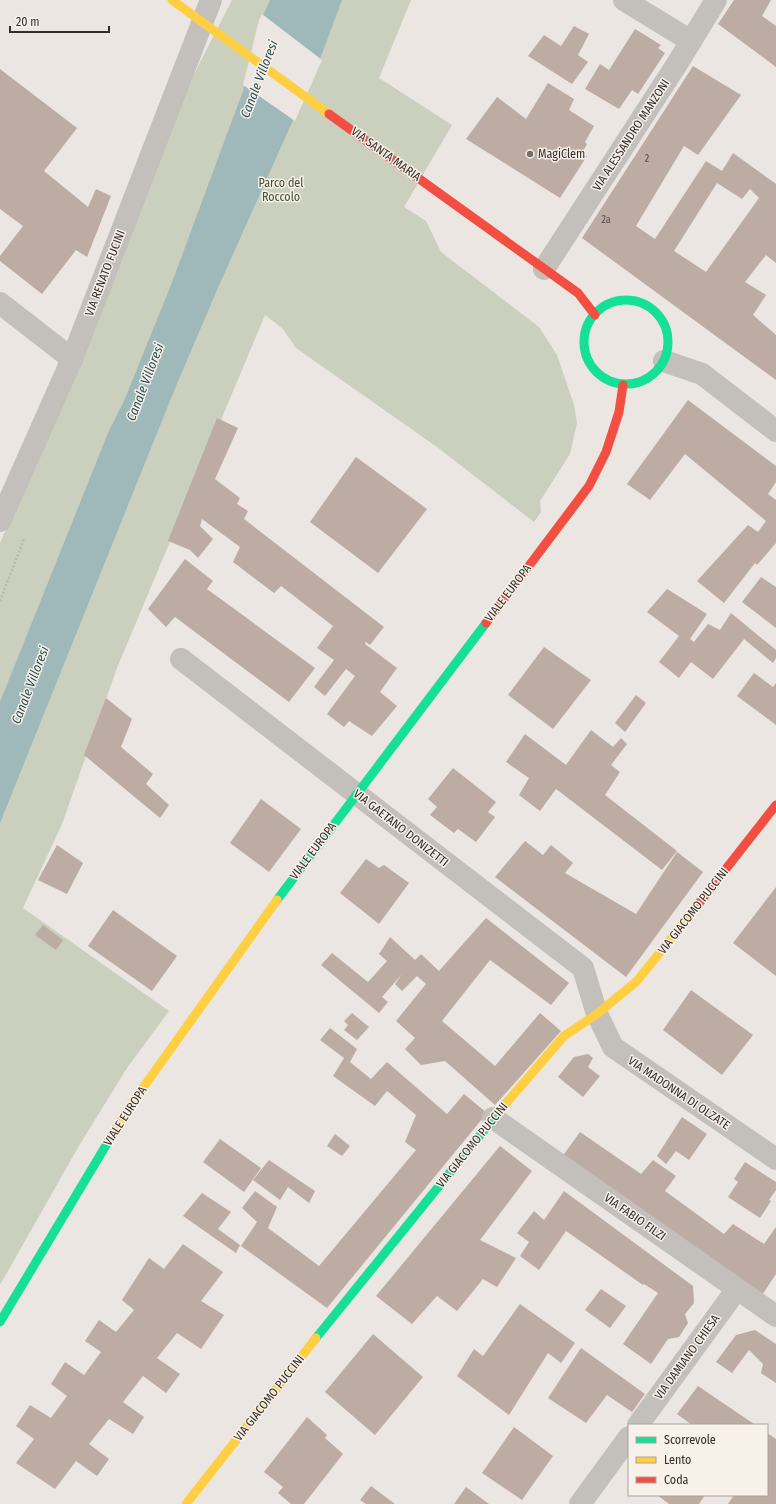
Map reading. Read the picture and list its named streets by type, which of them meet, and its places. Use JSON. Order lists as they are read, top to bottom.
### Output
{
  "streets": {
    "street": [
      "VIA ALESSANDRO MANZONI",
      "VIA SANTA MARIA",
      "VIA RENATO FUCINI",
      "VIALE EUROPA",
      "VIA GAETANO DONIZETTI",
      "VIA GIACOMO PUCCINI",
      "VIA MADONNA DI OLZATE",
      "VIA FABIO FILZI",
      "VIA DAMIANO CHIESA"
    ]
  },
  "crossings": [
    ["VIA ALESSANDRO MANZONI", "VIA SANTA MARIA"],
    ["VIA SANTA MARIA", "VIA RENATO FUCINI"],
    ["VIA SANTA MARIA", "VIALE EUROPA"],
    ["VIALE EUROPA", "VIA GAETANO DONIZETTI"],
    ["VIA GAETANO DONIZETTI", "VIA GIACOMO PUCCINI"],
    ["VIA GAETANO DONIZETTI", "VIA MADONNA DI OLZATE"],
    ["VIA GIACOMO PUCCINI", "VIA MADONNA DI OLZATE"],
    ["VIA GIACOMO PUCCINI", "VIA FABIO FILZI"],
    ["VIA FABIO FILZI", "VIA DAMIANO CHIESA"]
  ],
  "water": ["Canale Villoresi"],
  "parks": ["Parco del Roccolo"],
  "places": ["MagiClem"],
  "house_numbers": ["2", "2a"],
  "legend": ["Scorrevole", "Lento", "Coda"],
  "scale_bar": "20 m"
}
